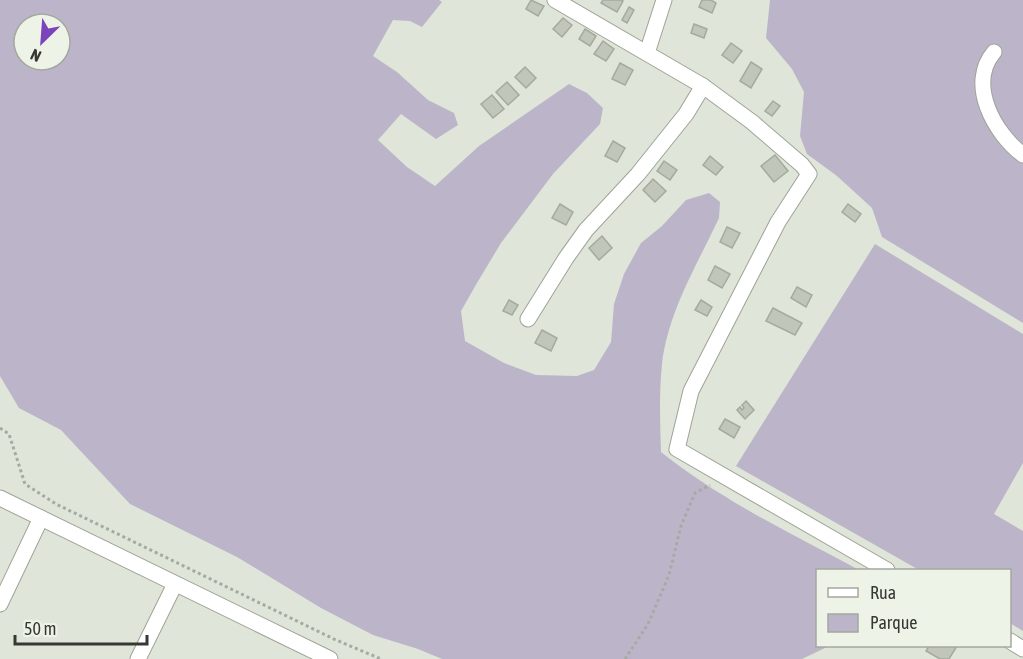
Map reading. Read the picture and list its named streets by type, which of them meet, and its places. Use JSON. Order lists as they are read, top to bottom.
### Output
{
  "legend": ["Rua", "Parque"],
  "scale_bar": "50 m",
  "north": "bottom left"
}
